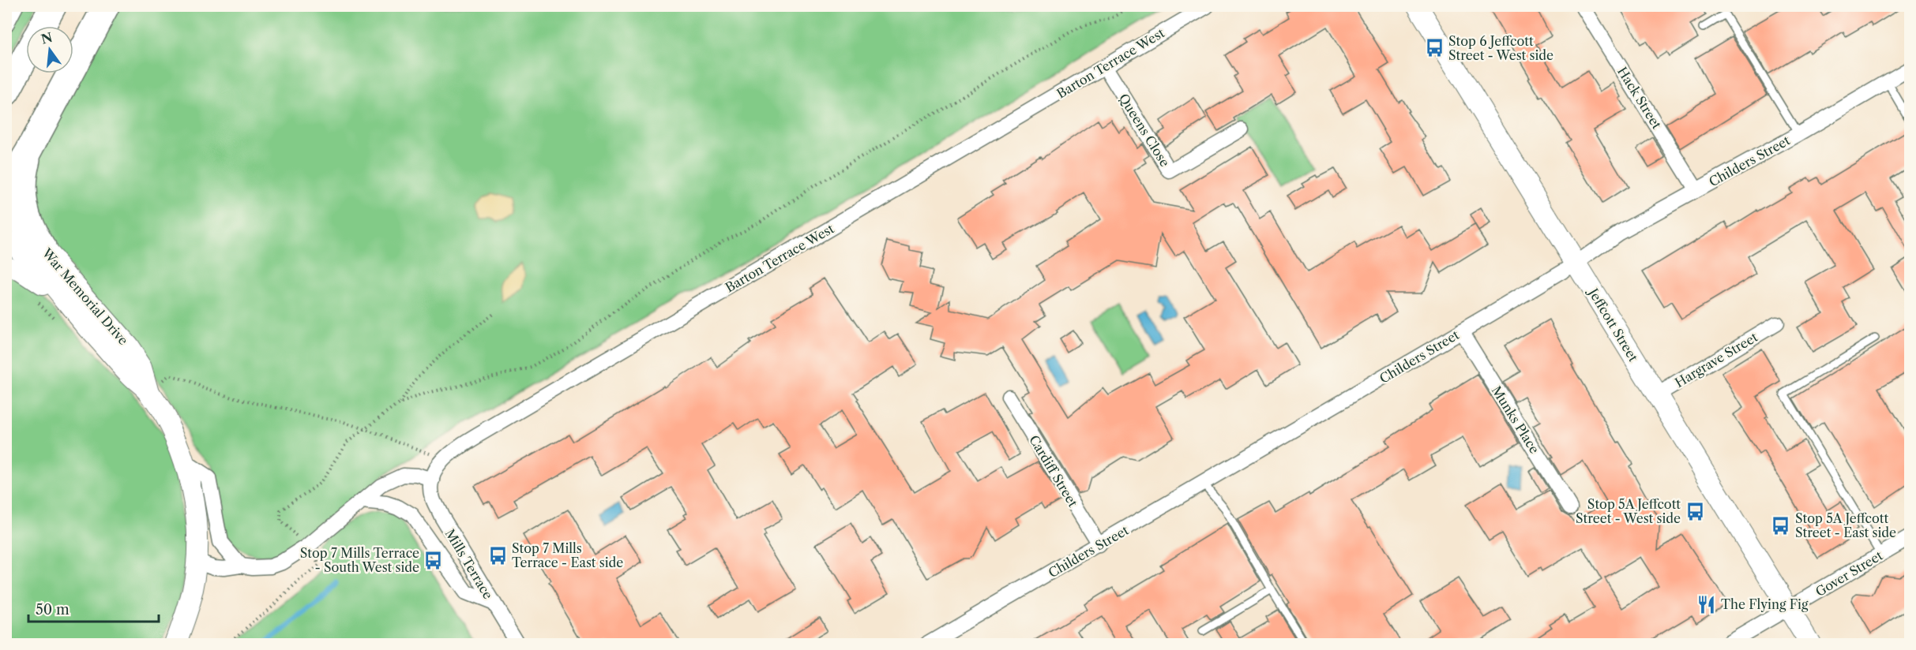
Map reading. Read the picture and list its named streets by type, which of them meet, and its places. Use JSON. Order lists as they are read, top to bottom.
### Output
{
  "streets": {
    "street": [
      "Barton Terrace West",
      "Hack Street",
      "Queens Close",
      "Childers Street",
      "War Memorial Drive",
      "Jeffcott Street",
      "Hargrave Street",
      "Munks Place",
      "Cardiff Street",
      "Mills Terrace",
      "Gover Street"
    ]
  },
  "crossings": [
    ["Barton Terrace West", "Queens Close"],
    ["Barton Terrace West", "Mills Terrace"],
    ["Hack Street", "Childers Street"],
    ["Childers Street", "Jeffcott Street"],
    ["Childers Street", "Munks Place"],
    ["Childers Street", "Cardiff Street"],
    ["Jeffcott Street", "Hargrave Street"],
    ["Jeffcott Street", "Gover Street"]
  ],
  "places": {
    "bus stop": [
      "Stop 6 Jeffcott Street - West side",
      "Stop 5A Jeffcott Street - West side",
      "Stop 5A Jeffcott Street - East side",
      "Stop 7 Mills Terrace - East side",
      "Stop 7 Mills Terrace - South West side"
    ],
    "restaurant": ["The Flying Fig"]
  },
  "scale_bar": "50 m",
  "north": "top"
}
